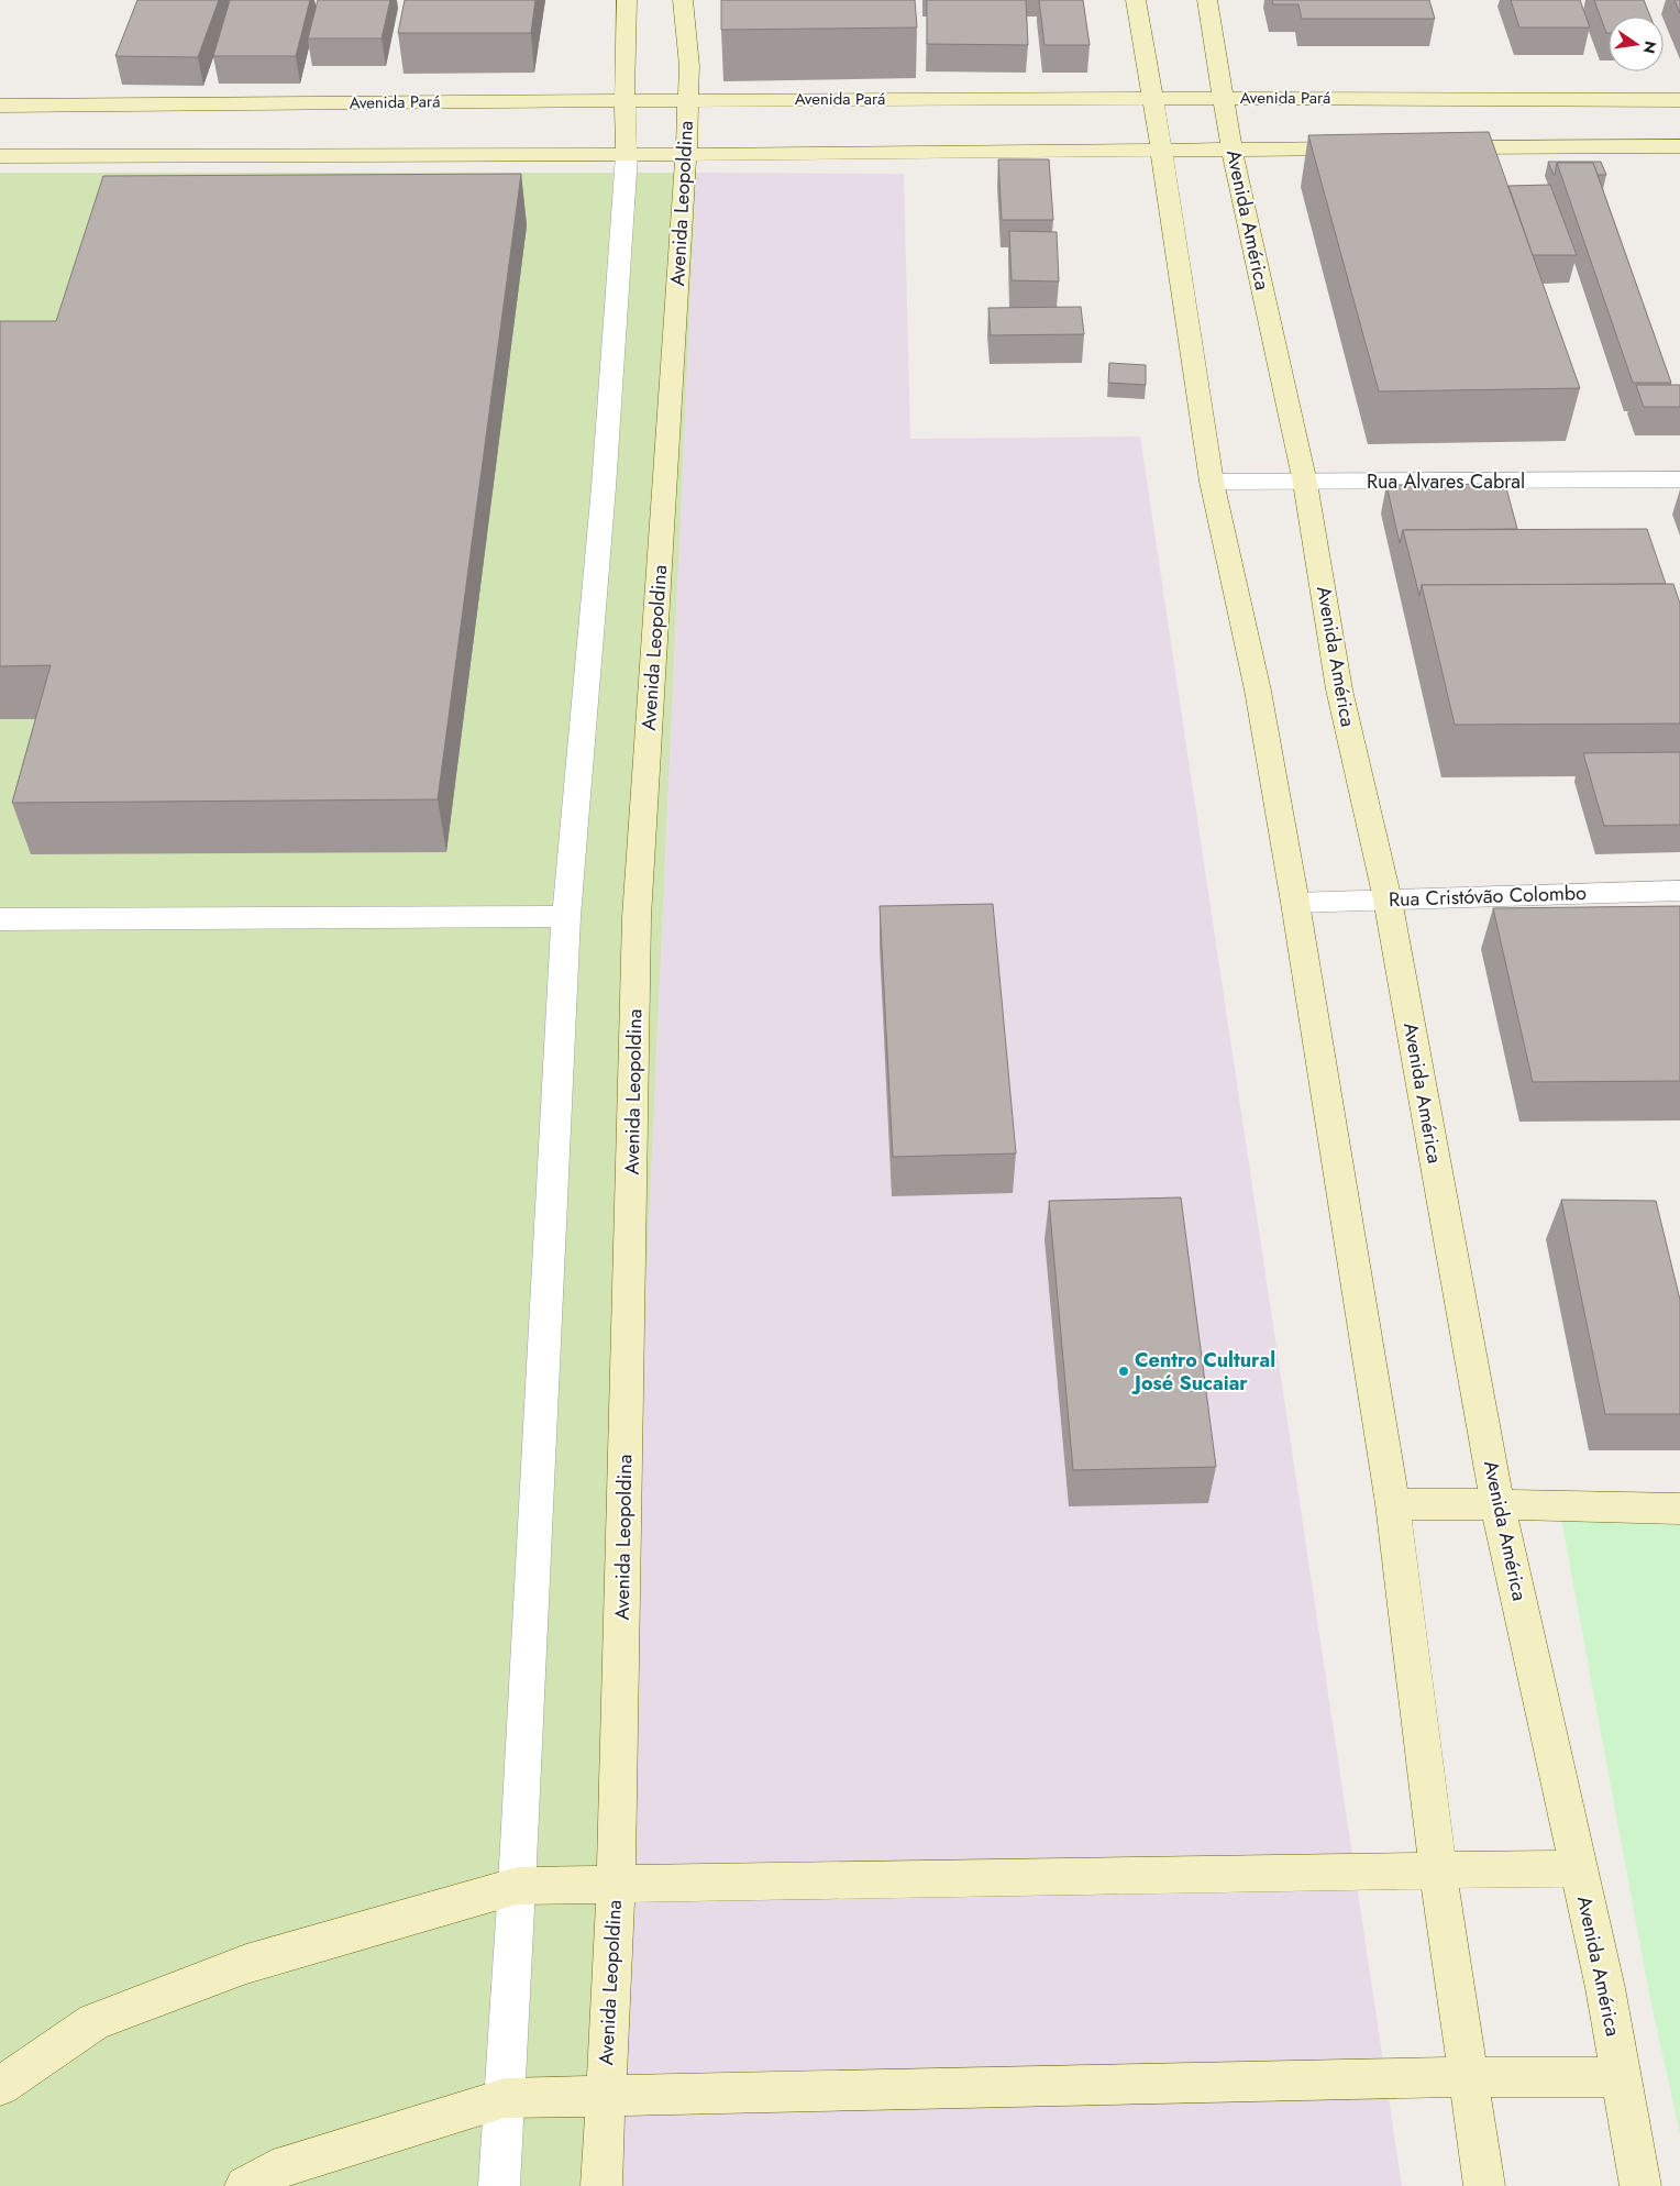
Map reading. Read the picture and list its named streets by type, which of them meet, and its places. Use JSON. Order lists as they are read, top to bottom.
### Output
{
  "streets": {
    "main road": ["Avenida Pará", "Avenida Leopoldina", "Avenida América"],
    "street": ["Rua Alvares Cabral", "Rua Cristóvão Colombo"]
  },
  "crossings": [
    ["Avenida Pará", "Avenida Leopoldina"],
    ["Avenida Pará", "Avenida América"],
    ["Avenida América", "Rua Alvares Cabral"],
    ["Avenida América", "Rua Cristóvão Colombo"]
  ],
  "places": ["Centro Cultural José Sucaiar"],
  "north": "right"
}
